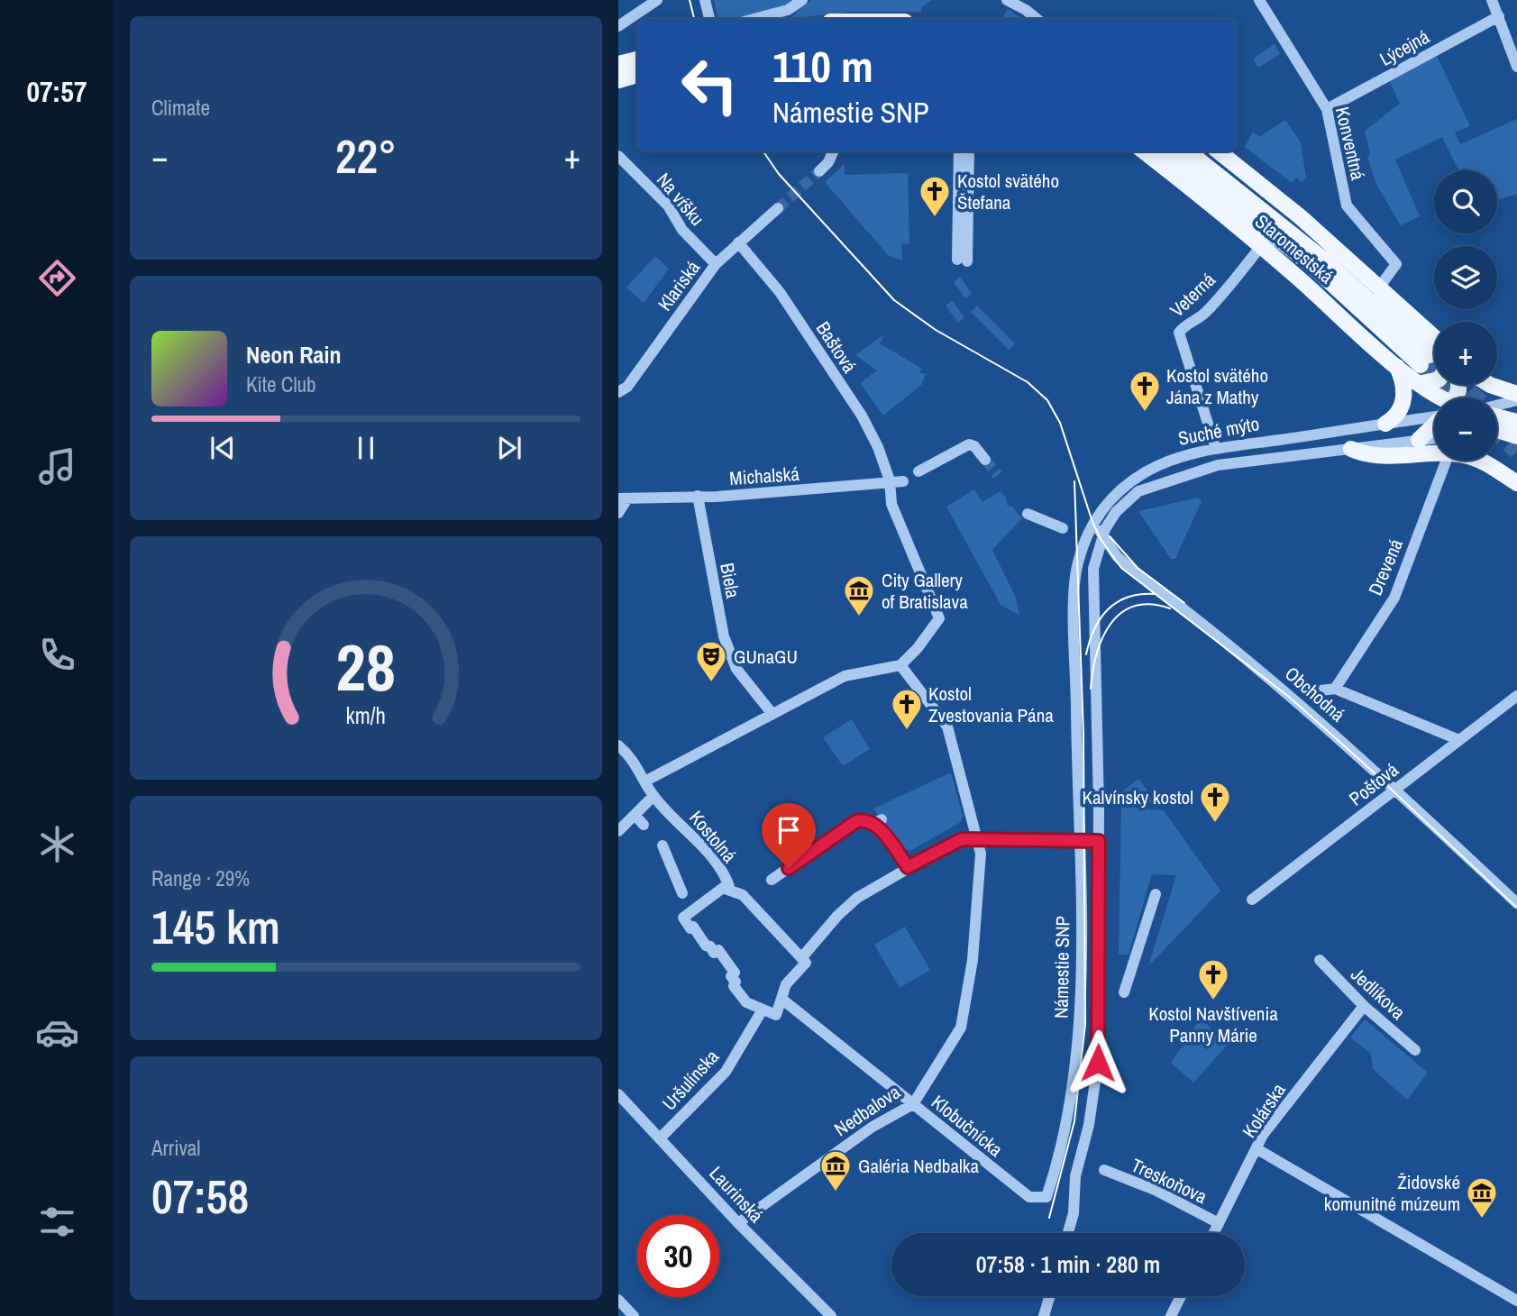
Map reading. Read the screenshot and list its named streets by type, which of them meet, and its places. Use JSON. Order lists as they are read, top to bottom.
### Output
{
  "streets": {
    "main road": ["Staromestská"],
    "street": [
      "Lýcejná",
      "Konventná",
      "Na vŕšku",
      "Klariská",
      "Veterná",
      "Baštová",
      "Suché mýto",
      "Michalská",
      "Drevená",
      "Biela",
      "Obchodná",
      "Poštová",
      "Kostolná",
      "Námestie SNP",
      "Jedlíkova",
      "Uršulínska",
      "Nedbalova",
      "Kolárska",
      "Klobučnícka",
      "Treskoňova",
      "Laurinská"
    ]
  },
  "crossings": [
    ["Lýcejná", "Konventná"],
    ["Konventná", "Staromestská"],
    ["Na vŕšku", "Klariská"],
    ["Staromestská", "Veterná"],
    ["Klariská", "Baštová"],
    ["Veterná", "Suché mýto"],
    ["Baštová", "Michalská"],
    ["Baštová", "Nedbalova"],
    ["Suché mýto", "Námestie SNP"],
    ["Michalská", "Biela"],
    ["Obchodná", "Poštová"],
    ["Obchodná", "Námestie SNP"],
    ["Námestie SNP", "Klobučnícka"],
    ["Jedlíkova", "Kolárska"],
    ["Uršulínska", "Laurinská"],
    ["Nedbalova", "Klobučnícka"],
    ["Nedbalova", "Laurinská"],
    ["Kolárska", "Treskoňova"]
  ],
  "places": {
    "church": [
      "Kostol svätého Štefana",
      "Kostol svätého Jána z Mathy",
      "Kostol Zvestovania Pána",
      "Kalvínsky kostol",
      "Kostol Navštívenia Panny Márie"
    ],
    "museum": ["City Gallery of Bratislava", "Galéria Nedbalka", "Židovské komunitné múzeum"],
    "theatre": ["GUnaGU"]
  },
  "page": {
    "tabs": "07:57",
    "tile": [
      "Climate",
      ["Range · 29%", "145 km"],
      ["Arrival", "07:58"]
    ],
    "turn": ["110 m", "Námestie SNP"],
    "heat": ["−", "22°", "+"],
    "map_buttons": ["+", "−"],
    "song": ["Neon Rain", "Kite Club"],
    "limit": "30",
    "trip": "07:58 · 1 min · 280 m",
    "gauge": ["28", "km/h"]
  }
}
